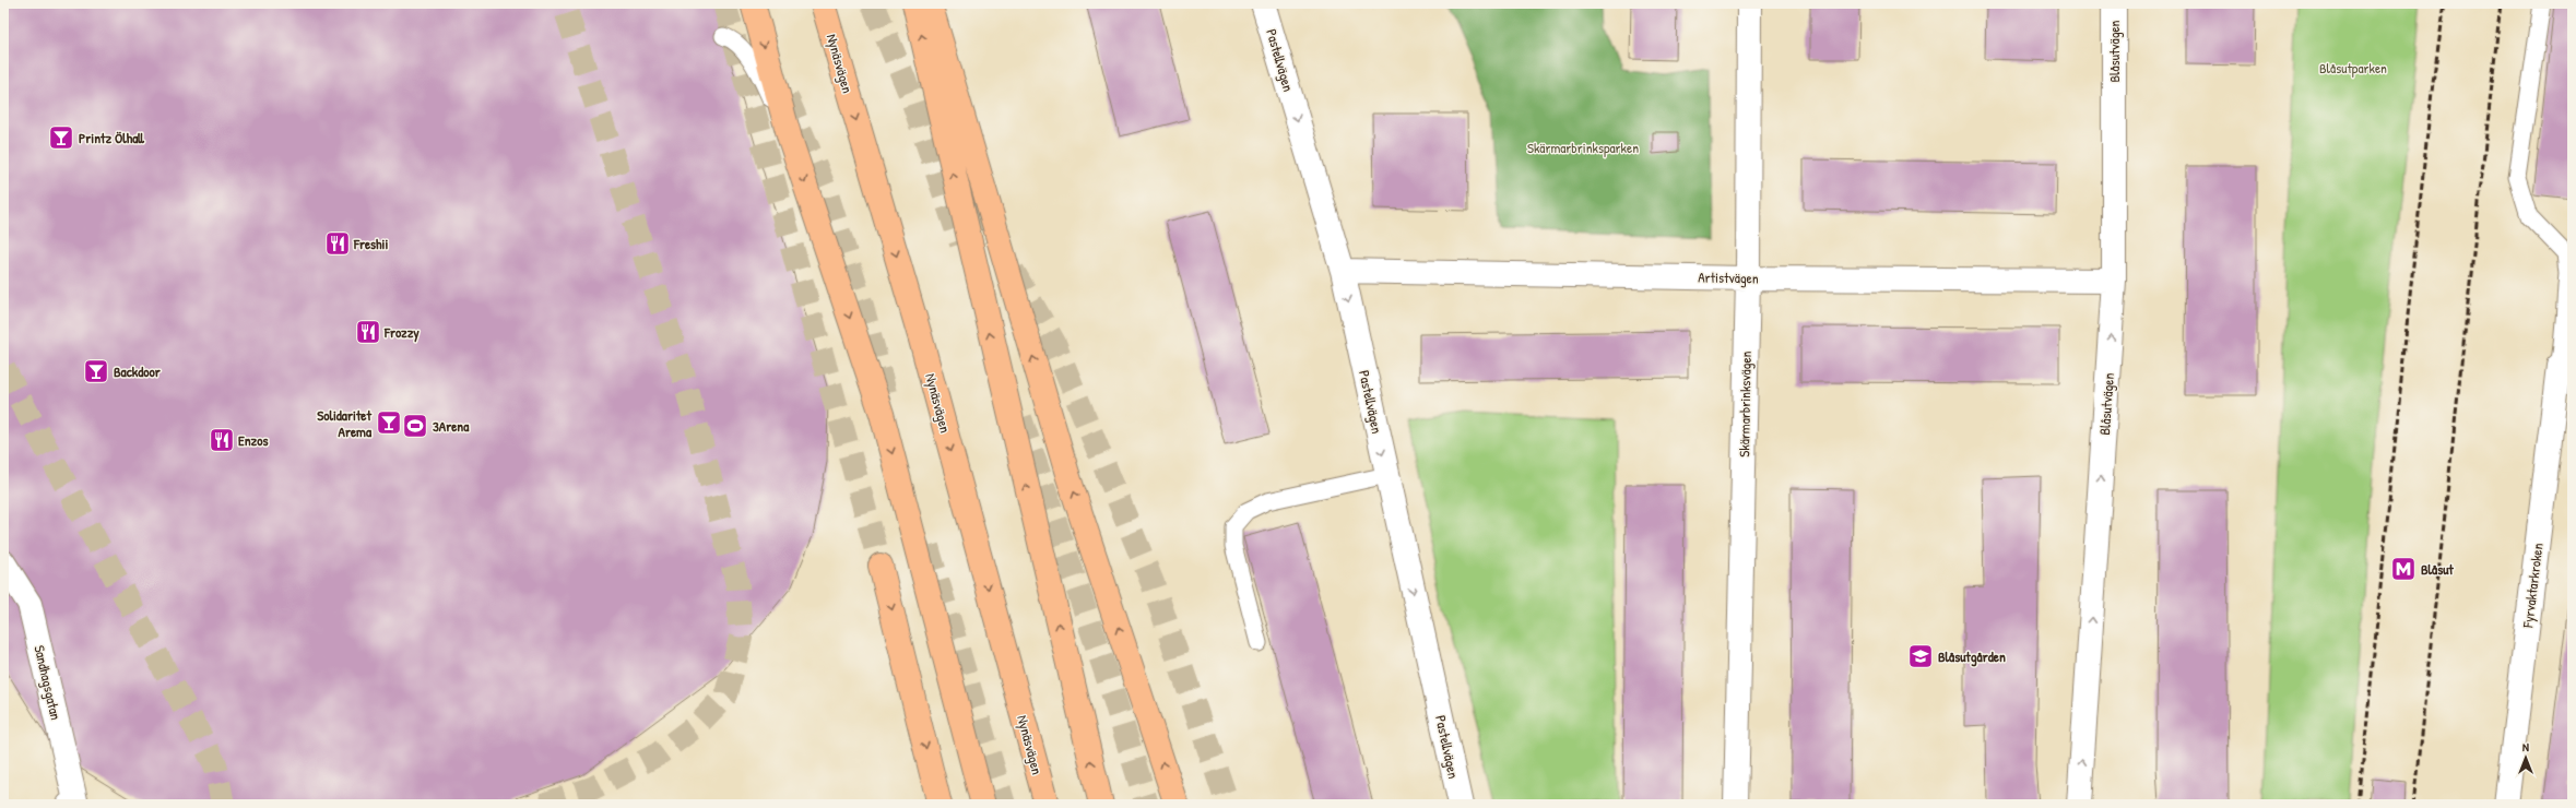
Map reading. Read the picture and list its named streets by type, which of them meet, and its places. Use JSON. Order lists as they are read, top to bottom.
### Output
{
  "streets": {
    "highway": ["Nynäsvägen"],
    "street": [
      "Blåsutvägen",
      "Pastellvägen",
      "Artistvägen",
      "Skärmarbrinksvägen",
      "Fyrvaktarkroken",
      "Sandhagsgatan"
    ]
  },
  "crossings": [
    ["Blåsutvägen", "Artistvägen"],
    ["Pastellvägen", "Artistvägen"],
    ["Artistvägen", "Skärmarbrinksvägen"]
  ],
  "one_way": ["Blåsutvägen", "Pastellvägen"],
  "parks": ["Blåsutparken", "Skärmarbrinksparken"],
  "places": {
    "bar": ["Printz Ölhall", "Backdoor", "Solidaritet Arema"],
    "restaurant": ["Freshii", "Frozzy", "Enzos"],
    "sports": ["3Arena"],
    "metro station": ["Blåsut"],
    "school or university": ["Blåsutgården"]
  },
  "north": "top"
}
